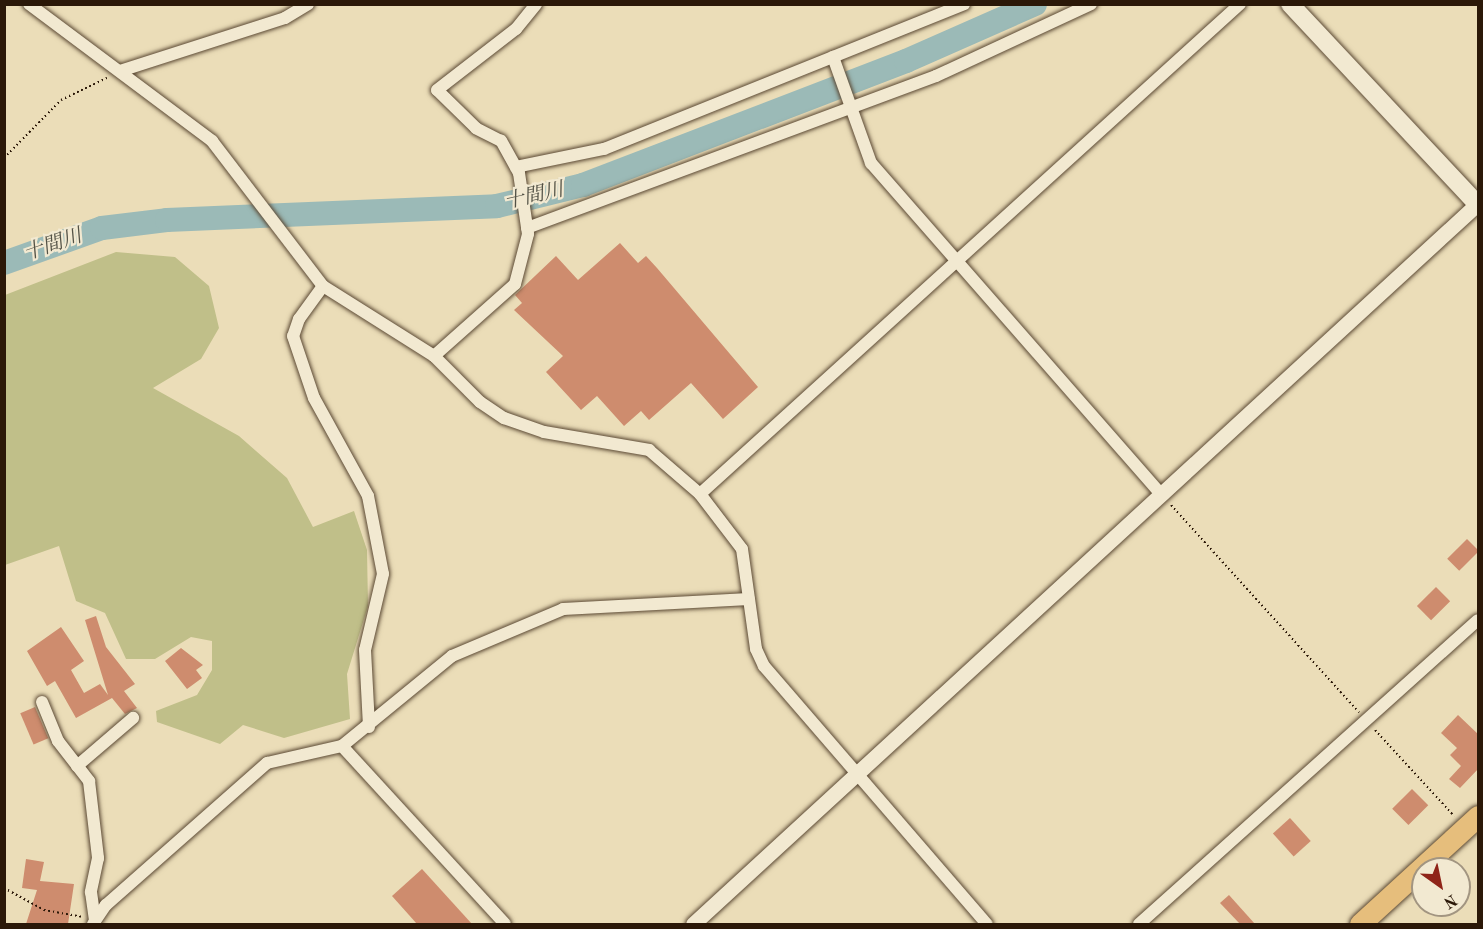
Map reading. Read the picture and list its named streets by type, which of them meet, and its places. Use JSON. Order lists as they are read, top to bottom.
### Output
{
  "water": ["十間川"],
  "north": "bottom right"
}
